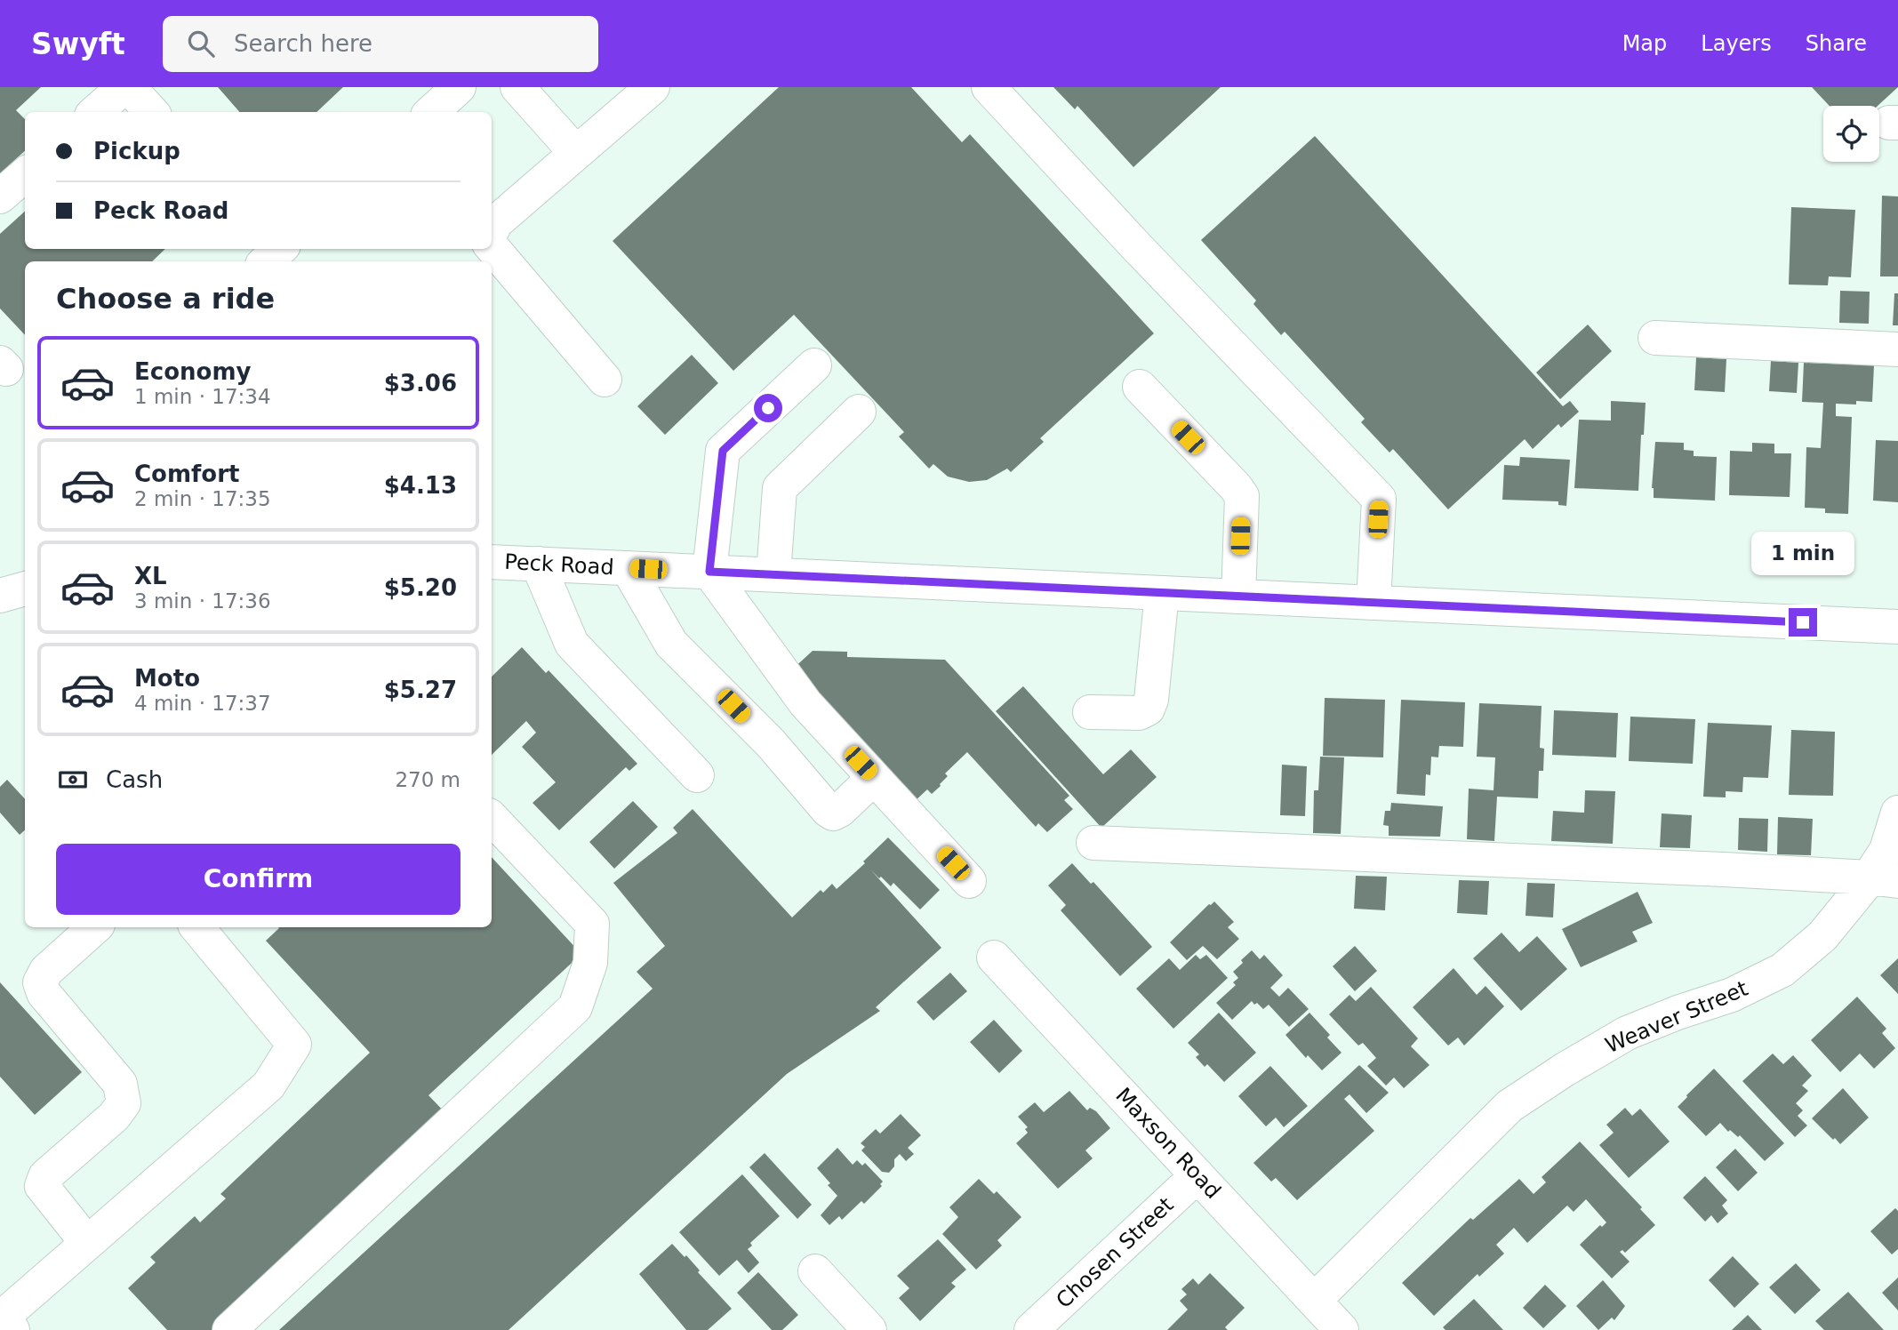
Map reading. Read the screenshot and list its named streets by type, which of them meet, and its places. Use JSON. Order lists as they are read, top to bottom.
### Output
{
  "streets": {
    "street": [
      "Peck Road",
      "Weaver Street",
      "Maxson Road",
      "Chosen Street"
    ]
  },
  "crossings": [
    ["Weaver Street", "Maxson Road"],
    ["Maxson Road", "Chosen Street"]
  ],
  "page": {
    "header": "Swyft",
    "search": "Search here",
    "nav": ["Map", "Layers", "Share"],
    "banner": ["Pickup", "Peck Road"],
    "heading": "Choose a ride",
    "list": [
      {
        "name": "Economy",
        "note": "1 min · 17:34",
        "value": "$3.06"
      },
      {
        "name": "Comfort",
        "note": "2 min · 17:35",
        "value": "$4.13"
      },
      {
        "name": "XL",
        "note": "3 min · 17:36",
        "value": "$5.20"
      },
      {
        "name": "Moto",
        "note": "4 min · 17:37",
        "value": "$5.27"
      }
    ],
    "bubble": "1 min",
    "pay": ["Cash", "270 m"],
    "buttons": "Confirm"
  }
}
